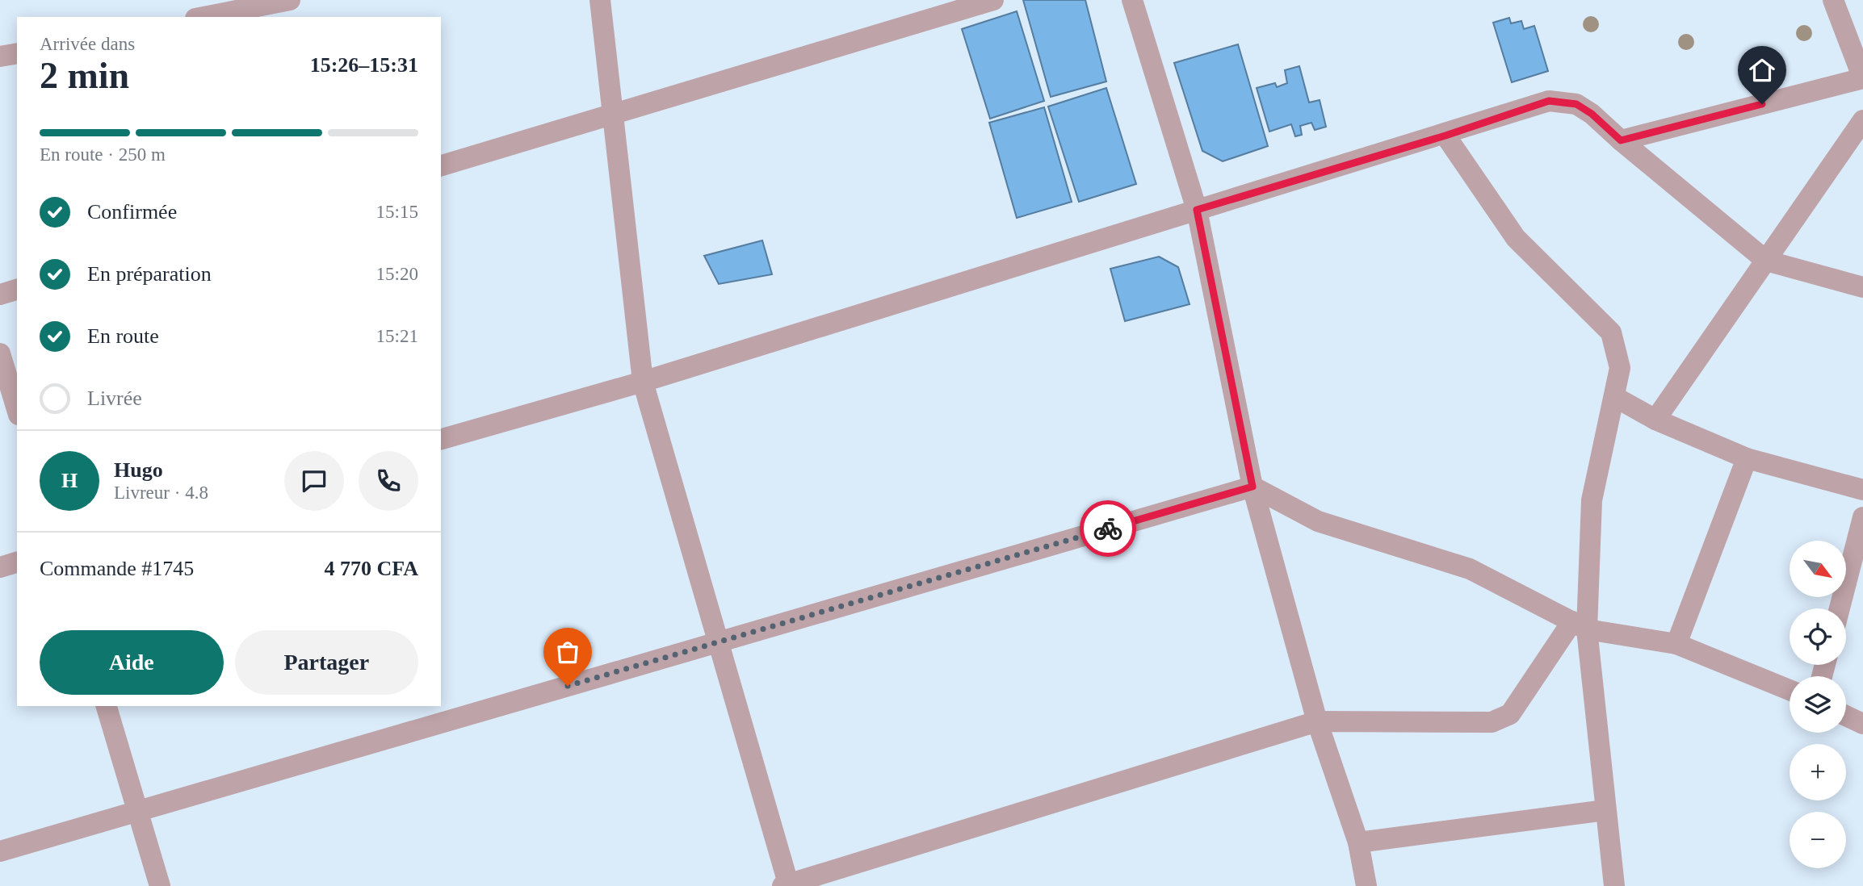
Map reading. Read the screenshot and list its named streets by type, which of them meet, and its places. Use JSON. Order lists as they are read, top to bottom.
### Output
{
  "north": "bottom right",
  "page": {
    "heading": ["2 min", "Arrivée dans", "15:26–15:31"],
    "panel": [
      "Hugo",
      "Livreur · 4.8",
      "Commande #1745",
      "4 770 CFA"
    ],
    "bar": "En route · 250 m",
    "list": [
      ["Confirmée", "15:15"],
      ["En préparation", "15:20"],
      ["En route", "15:21"],
      "Livrée"
    ],
    "round": "H",
    "map_buttons": ["+", "−"],
    "buttons": ["Aide", "Partager"]
  }
}
